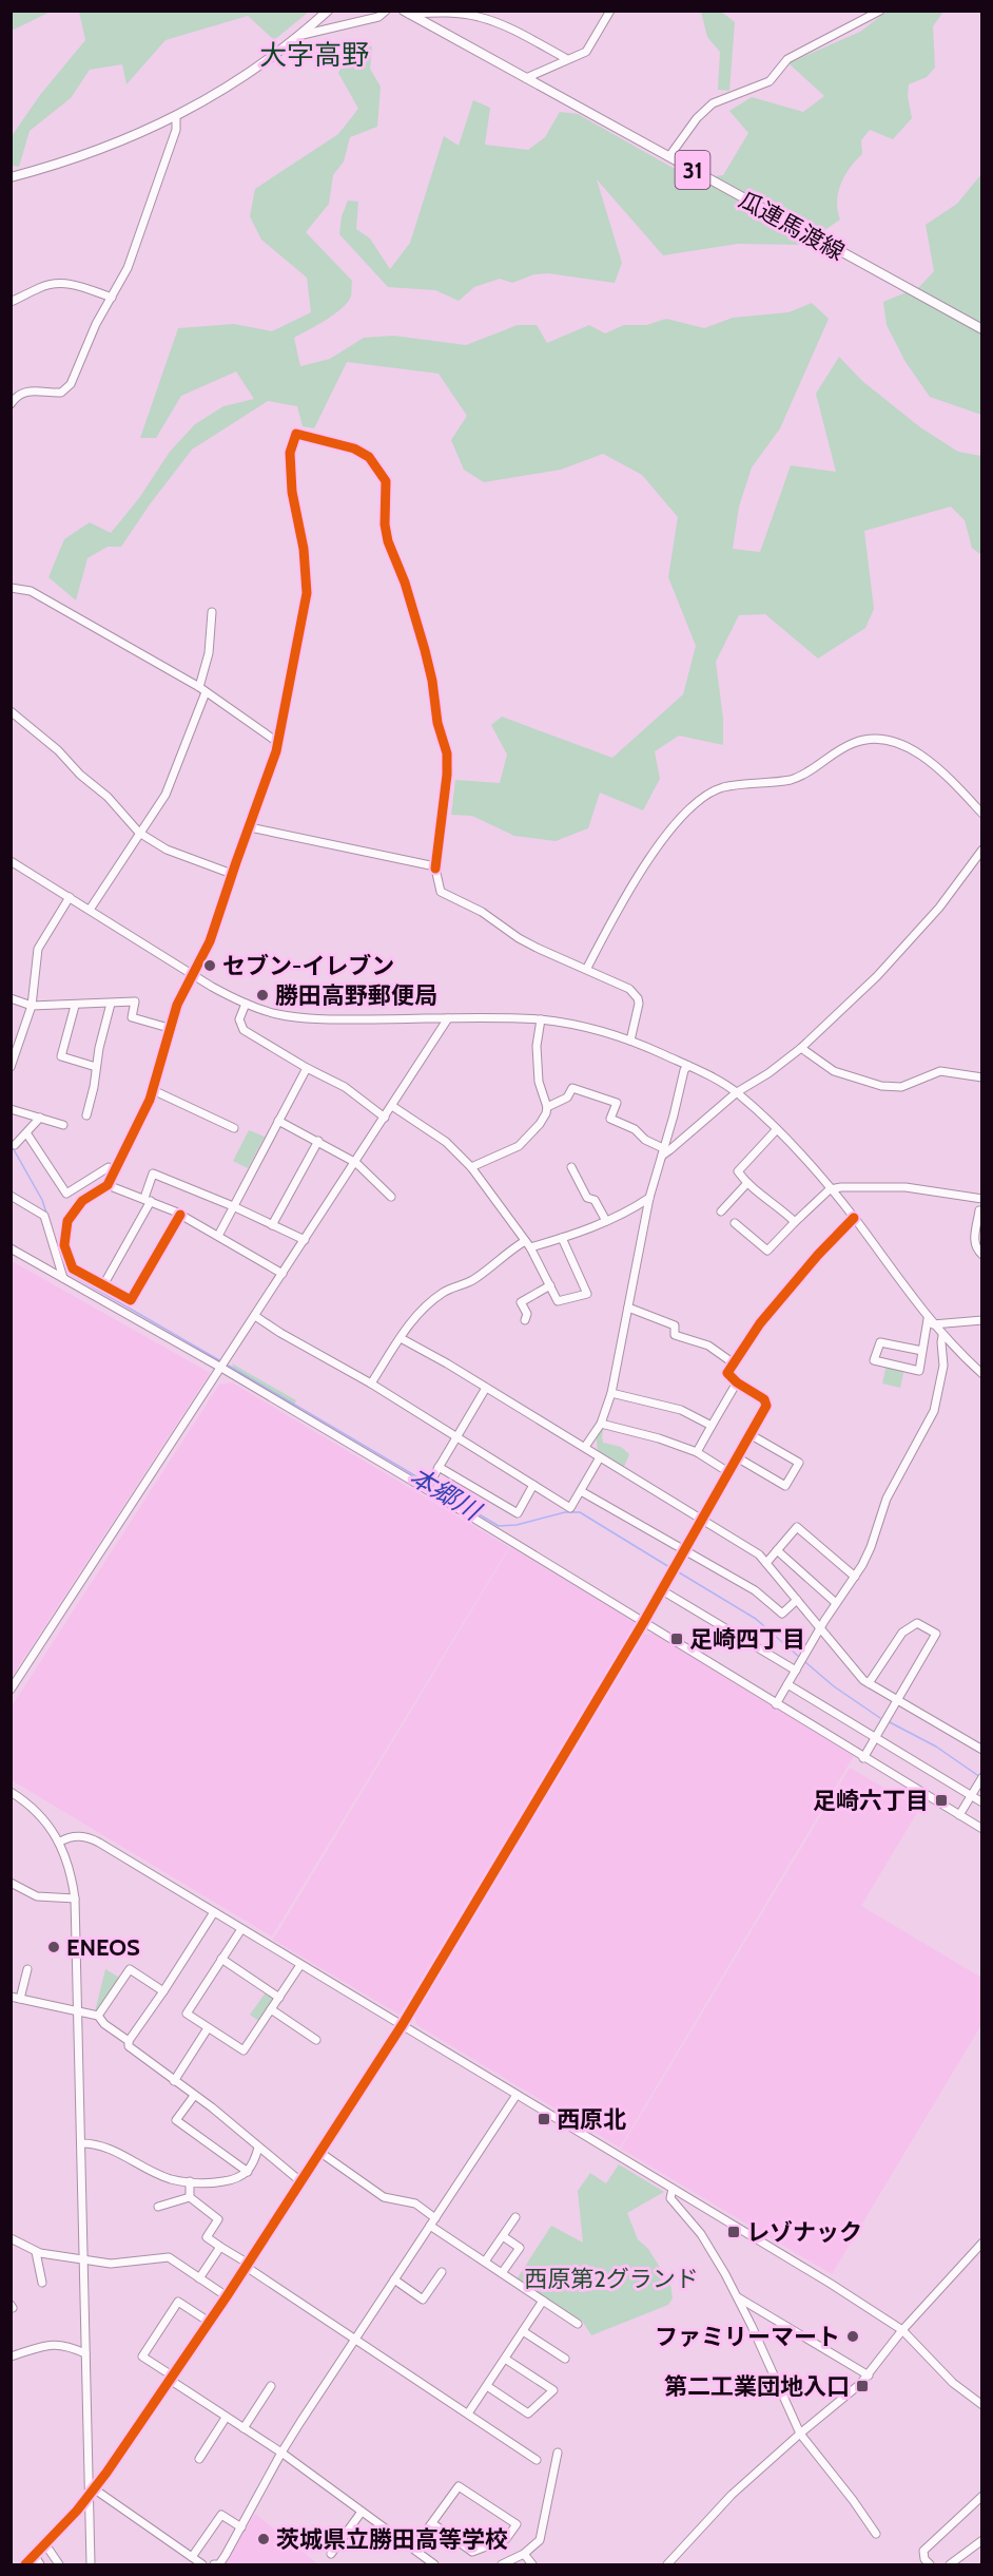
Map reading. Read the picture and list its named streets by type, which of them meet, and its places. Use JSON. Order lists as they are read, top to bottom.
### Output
{
  "streets": {
    "main road": ["31", "瓜連馬渡線"]
  },
  "districts": ["大字高野"],
  "water": ["本郷川"],
  "parks": ["西原第2グランド"],
  "places": {
    "other": [
      "セブン-イレブン",
      "勝田高野郵便局",
      "ENEOS",
      "ファミリーマート",
      "茨城県立勝田高等学校"
    ],
    "transit": [
      "足崎四丁目",
      "足崎六丁目",
      "西原北",
      "レゾナック",
      "第二工業団地入口"
    ]
  }
}
